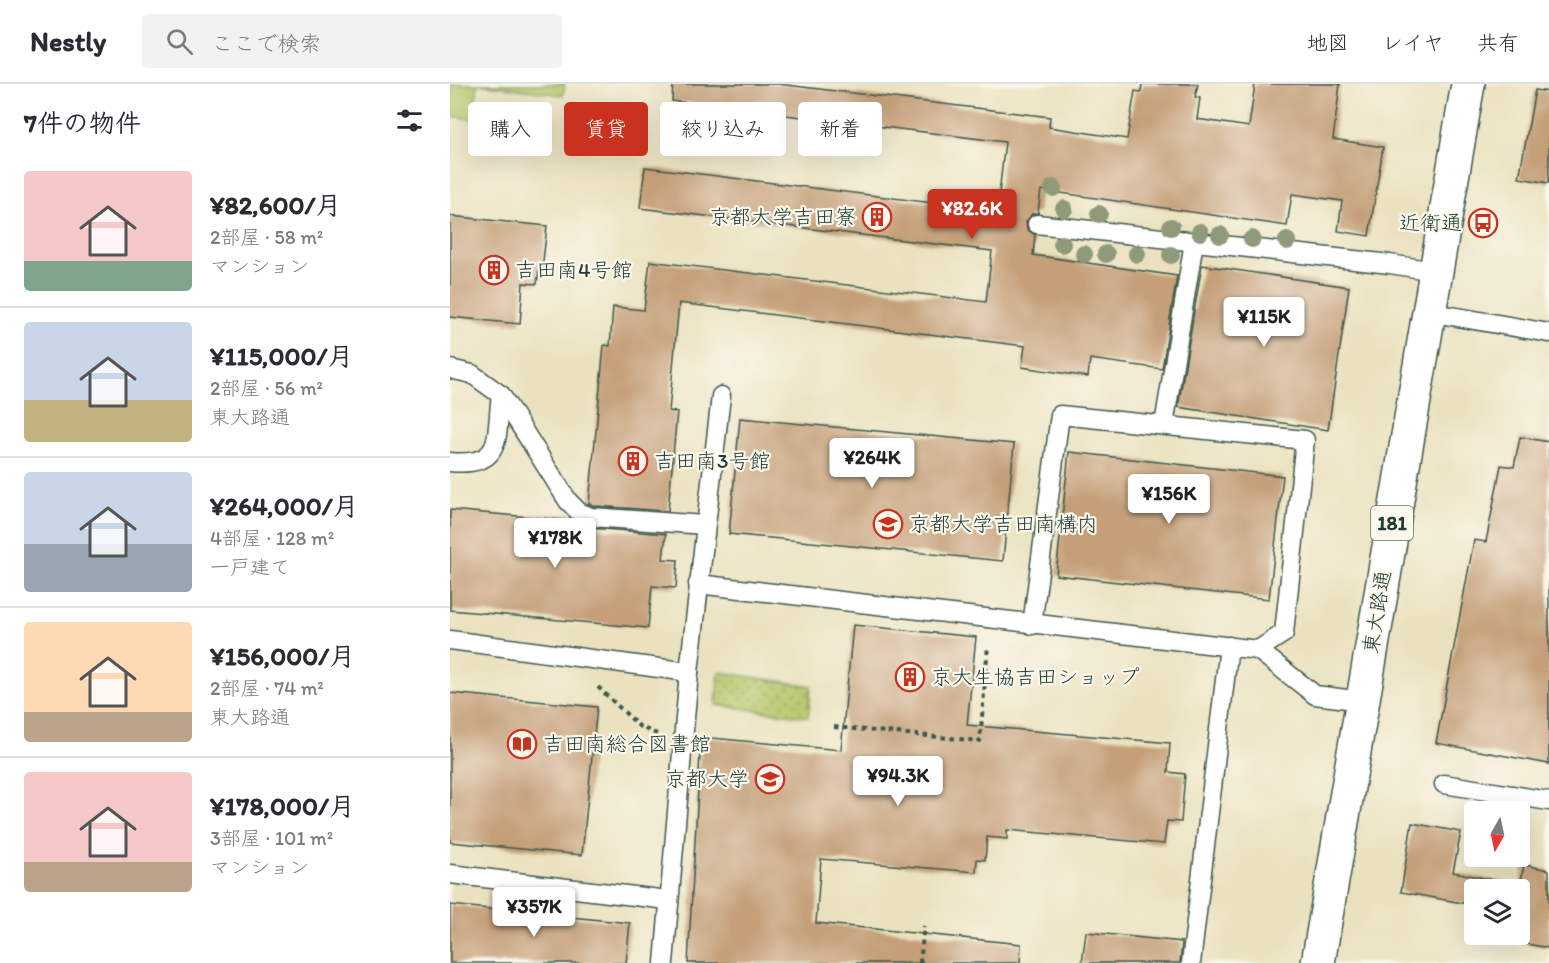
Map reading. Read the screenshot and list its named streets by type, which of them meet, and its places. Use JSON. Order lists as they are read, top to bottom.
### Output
{
  "streets": {
    "main road": ["181", "東大路通"]
  },
  "places": {
    "building": [
      "京都大学吉田寮",
      "吉田南4号館",
      "吉田南3号館",
      "京大生協吉田ショップ"
    ],
    "bus stop": ["近衛通"],
    "school or university": ["京都大学吉田南構内", "京都大学"],
    "library": ["吉田南総合図書館"]
  },
  "north": "bottom",
  "page": {
    "header": "Nestly",
    "search": "ここで検索",
    "nav": ["地図", "レイヤ", "共有"],
    "heading": "7件の物件",
    "chip": [
      "購入",
      "賃貸",
      "絞り込み",
      "新着"
    ],
    "list": [
      {
        "name": "¥82,600/月",
        "note": "2部屋 · 58 m² · マンション"
      },
      {
        "name": "¥115,000/月",
        "note": "2部屋 · 56 m² · 東大路通"
      },
      {
        "name": "¥264,000/月",
        "note": "4部屋 · 128 m² · 一戸建て"
      },
      {
        "name": "¥156,000/月",
        "note": "2部屋 · 74 m² · 東大路通"
      },
      {
        "name": "¥178,000/月",
        "note": "3部屋 · 101 m² · マンション"
      }
    ],
    "price": [
      "¥82.6K",
      "¥115K",
      "¥264K",
      "¥156K",
      "¥178K",
      "¥94.3K",
      "¥357K"
    ]
  }
}
